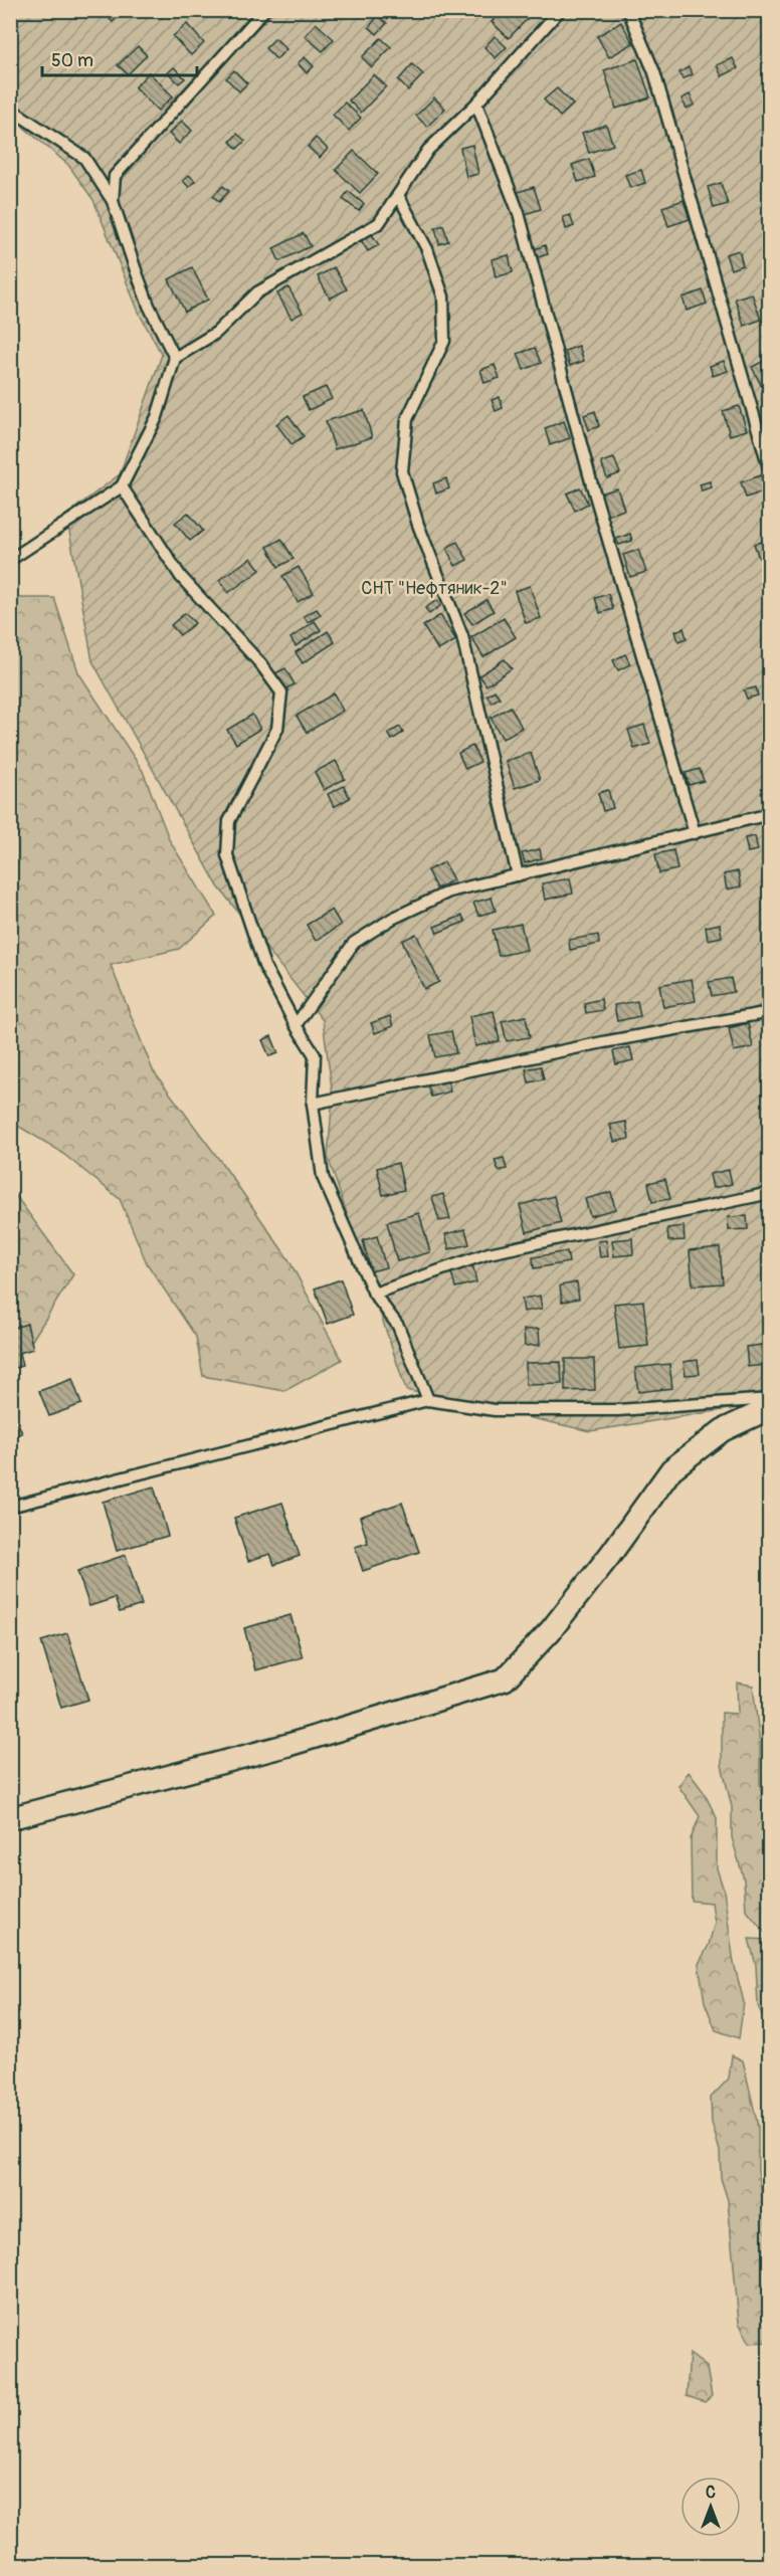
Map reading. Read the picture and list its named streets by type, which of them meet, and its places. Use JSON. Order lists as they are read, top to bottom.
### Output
{
  "parks": ["СНТ \"Нефтяник-2\""],
  "scale_bar": "50 m",
  "north": "top"
}
